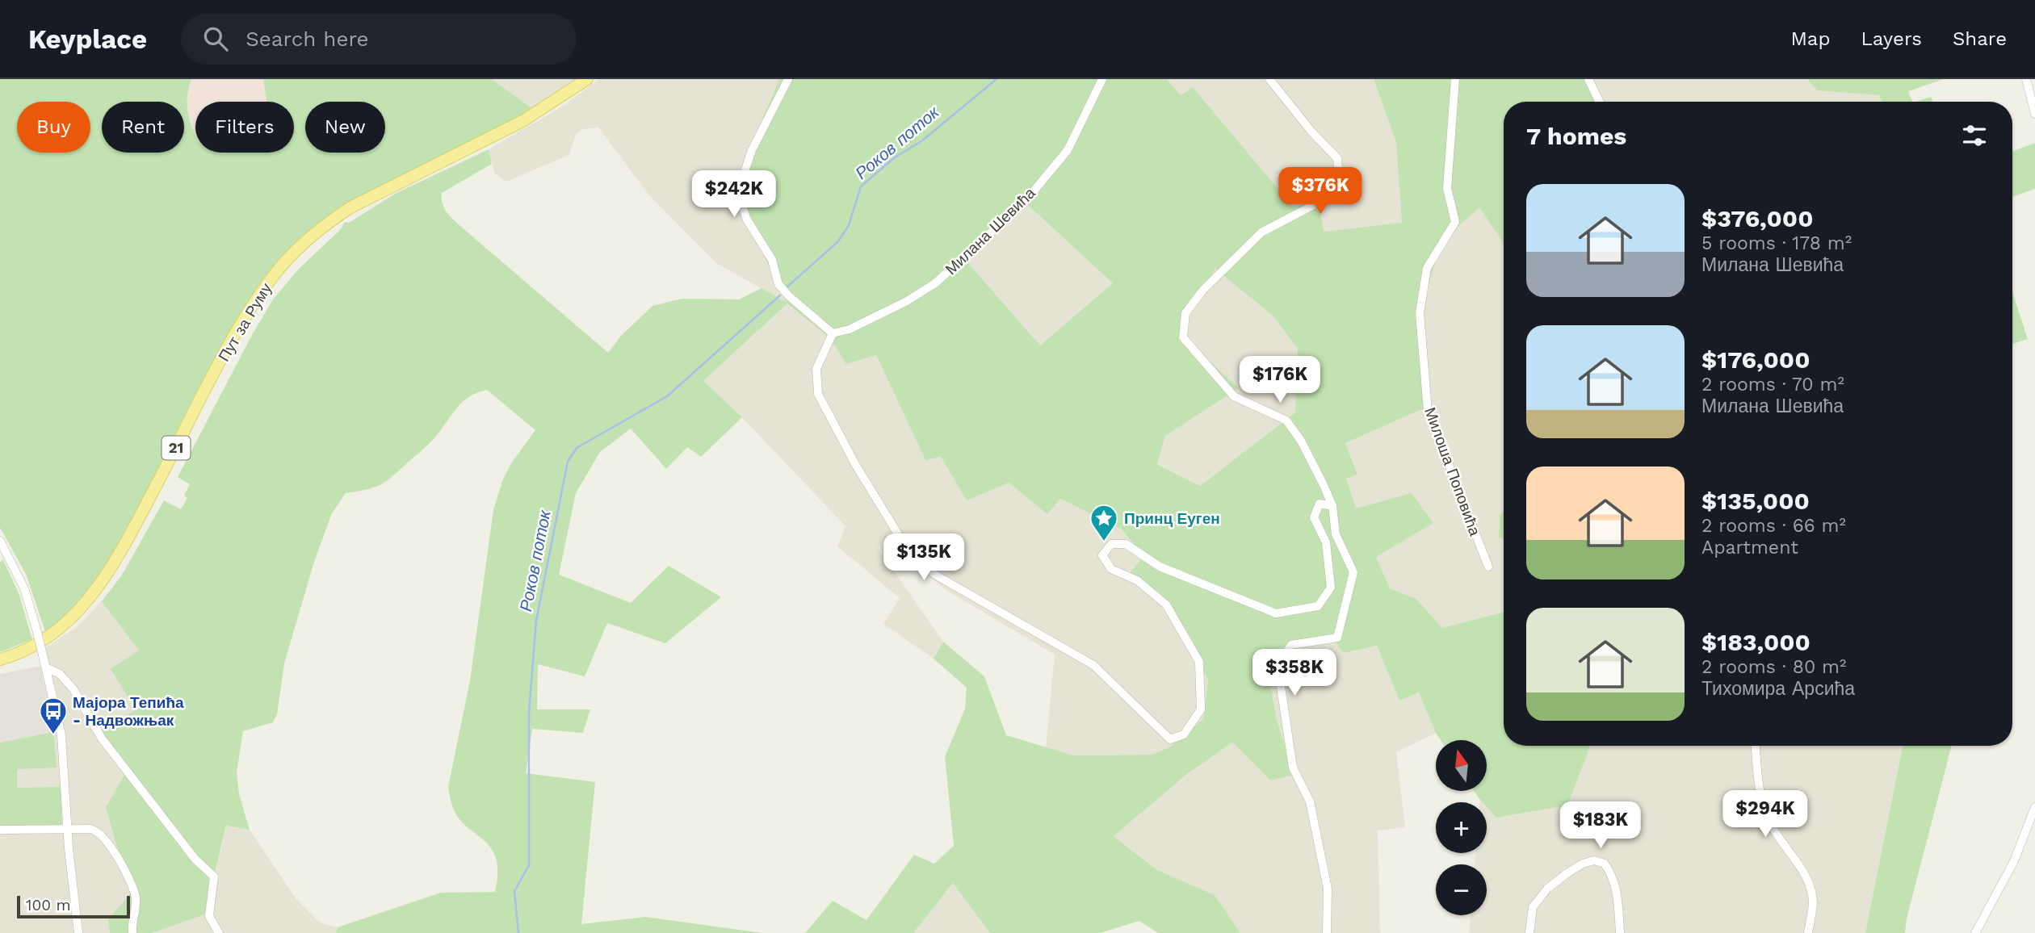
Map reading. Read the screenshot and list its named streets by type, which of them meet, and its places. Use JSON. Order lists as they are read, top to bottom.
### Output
{
  "streets": {
    "main road": ["Пут за Руму", "21"],
    "street": ["Милана Шевића", "Милоша Поповића"]
  },
  "water": ["Роков поток"],
  "places": {
    "place": ["Принц Еуген"],
    "bus stop": ["Мајора Тепића - Надвожњак"]
  },
  "scale_bar": "100 m",
  "north": "top",
  "page": {
    "header": "Keyplace",
    "search": "Search here",
    "nav": ["Map", "Layers", "Share"],
    "chip": [
      "Buy",
      "Rent",
      "Filters",
      "New"
    ],
    "heading": "7 homes",
    "price": [
      "$376K",
      "$242K",
      "$176K",
      "$135K",
      "$358K",
      "$294K",
      "$183K"
    ],
    "list": [
      {
        "name": "$376,000",
        "note": "5 rooms · 178 m² · Милана Шевића"
      },
      {
        "name": "$176,000",
        "note": "2 rooms · 70 m² · Милана Шевића"
      },
      {
        "name": "$135,000",
        "note": "2 rooms · 66 m² · Apartment"
      },
      {
        "name": "$183,000",
        "note": "2 rooms · 80 m² · Тихомира Арсића"
      }
    ],
    "map_buttons": ["+", "−"],
    "scale": "100 m"
  }
}
